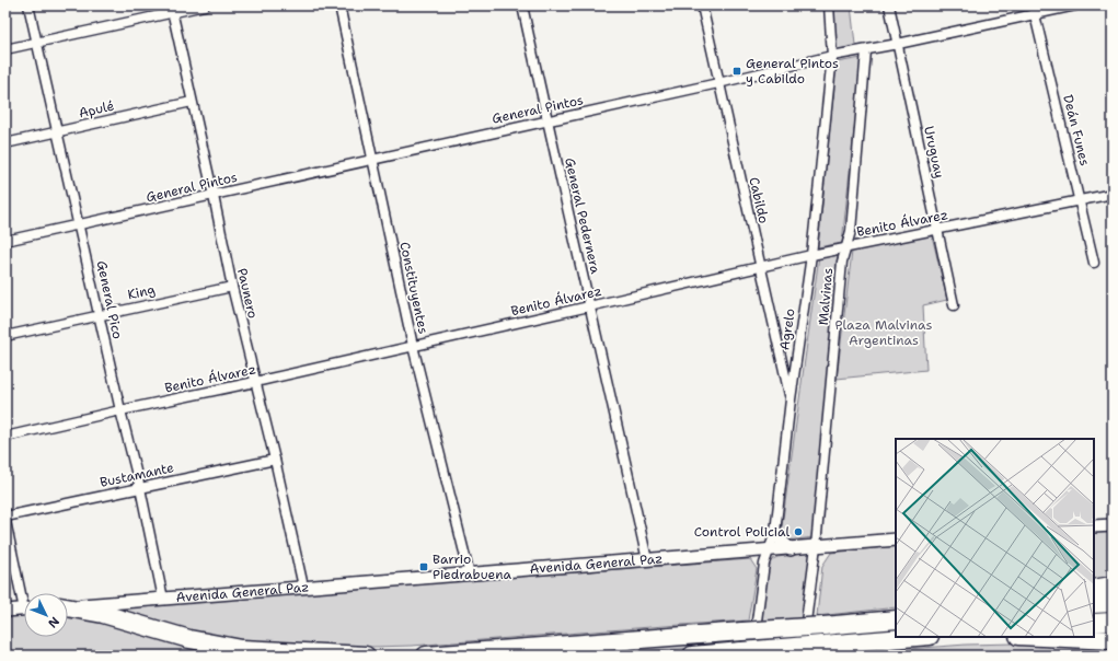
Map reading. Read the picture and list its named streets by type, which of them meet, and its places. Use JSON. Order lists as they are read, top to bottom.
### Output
{
  "streets": {
    "street": [
      "Apulé",
      "General Pintos",
      "Deán Funes",
      "Uruguay",
      "Cabildo",
      "General Pedernera",
      "Benito Álvarez",
      "Constituyentes",
      "King",
      "Paunero",
      "Malvinas",
      "General Pico",
      "Agrelo",
      "Bustamante",
      "Avenida General Paz"
    ]
  },
  "crossings": [
    ["Apulé", "Paunero"],
    ["Apulé", "General Pico"],
    ["General Pintos", "Deán Funes"],
    ["General Pintos", "Uruguay"],
    ["General Pintos", "Cabildo"],
    ["General Pintos", "General Pedernera"],
    ["General Pintos", "Constituyentes"],
    ["General Pintos", "Paunero"],
    ["General Pintos", "Malvinas"],
    ["General Pintos", "General Pico"],
    ["General Pintos", "Agrelo"],
    ["Deán Funes", "Benito Álvarez"],
    ["Uruguay", "Benito Álvarez"],
    ["Cabildo", "Benito Álvarez"],
    ["Cabildo", "Agrelo"],
    ["General Pedernera", "Benito Álvarez"],
    ["General Pedernera", "Avenida General Paz"],
    ["Benito Álvarez", "Constituyentes"],
    ["Benito Álvarez", "Paunero"],
    ["Benito Álvarez", "Malvinas"],
    ["Benito Álvarez", "General Pico"],
    ["Benito Álvarez", "Agrelo"],
    ["Constituyentes", "Avenida General Paz"],
    ["King", "Paunero"],
    ["King", "General Pico"],
    ["Paunero", "Bustamante"],
    ["Paunero", "Avenida General Paz"],
    ["Malvinas", "Avenida General Paz"],
    ["General Pico", "Bustamante"],
    ["General Pico", "Avenida General Paz"],
    ["Agrelo", "Avenida General Paz"]
  ],
  "parks": ["Plaza Malvinas Argentinas"],
  "places": {
    "transit": ["General Pintos y Cabildo", "Barrio Piedrabuena"],
    "other": ["Control Policial"]
  },
  "north": "bottom right"
}
